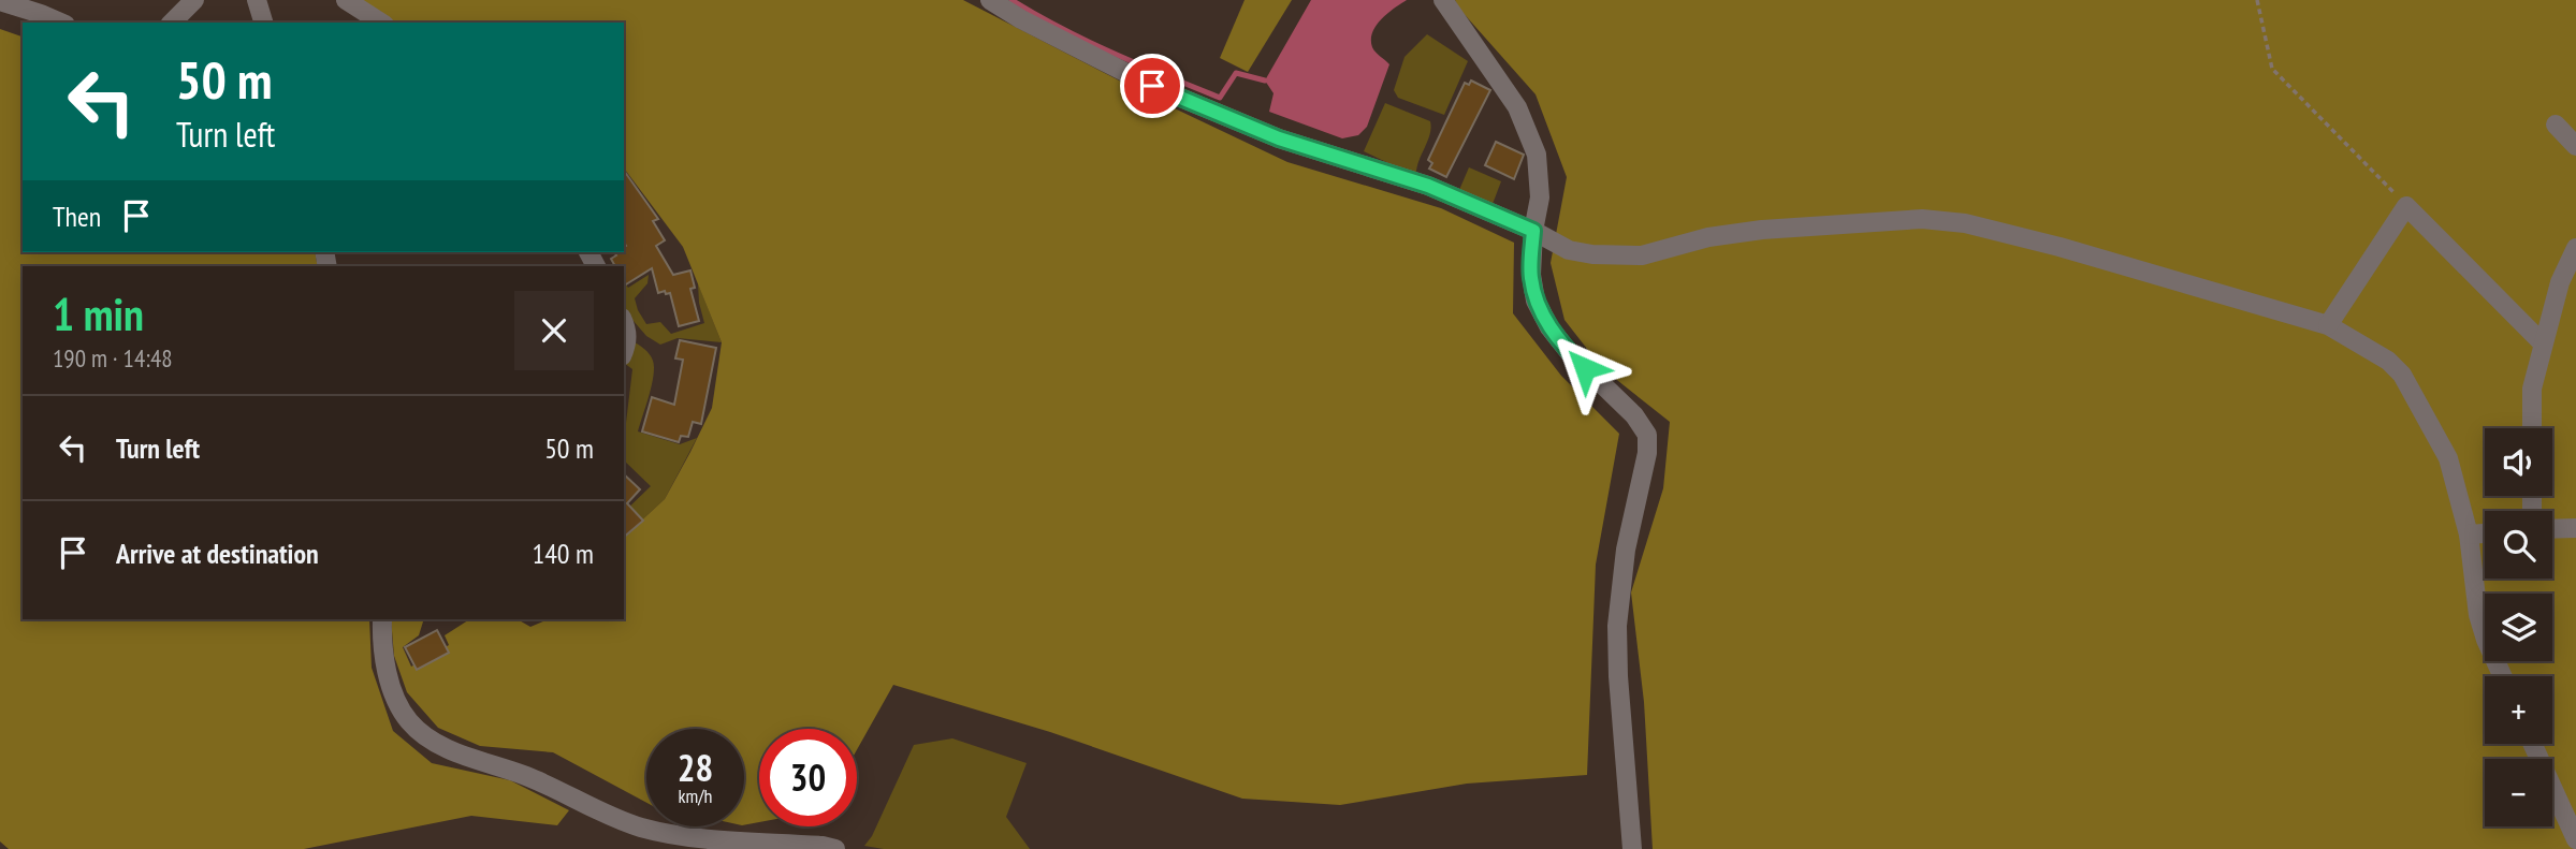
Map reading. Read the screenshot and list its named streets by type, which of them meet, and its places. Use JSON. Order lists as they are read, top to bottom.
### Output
{
  "page": {
    "turn": ["50 m", "Turn left"],
    "then": "Then",
    "heading": ["1 min", "190 m · 14:48"],
    "list": [
      {
        "name": "Turn left",
        "value": "50 m"
      },
      {
        "name": "Arrive at destination",
        "value": "140 m"
      }
    ],
    "map_buttons": ["+", "−"],
    "speed": "28 km/h",
    "limit": "30"
  }
}
